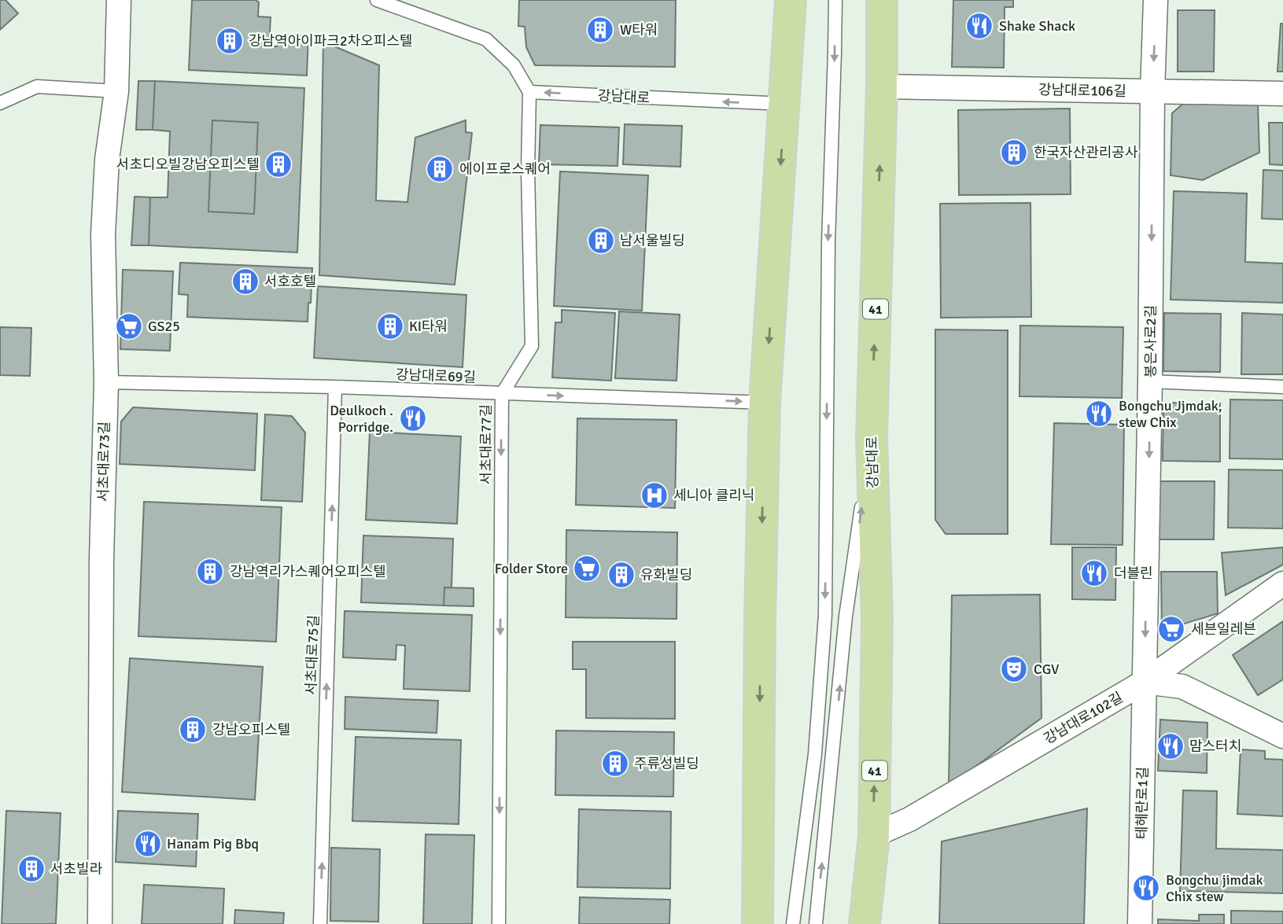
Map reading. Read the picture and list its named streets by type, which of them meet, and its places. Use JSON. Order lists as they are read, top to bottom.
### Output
{
  "streets": {
    "main road": ["강남대로", "41"],
    "street": [
      "강남대로106길",
      "봉은사로2길",
      "서초대로73길",
      "강남대로102길",
      "테헤란로1길"
    ],
    "lane": ["강남대로69길", "서초대로77길", "서초대로75길"]
  },
  "crossings": [
    ["강남대로106길", "강남대로"],
    ["강남대로106길", "봉은사로2길"],
    ["강남대로", "서초대로77길"],
    ["강남대로", "강남대로102길"],
    ["봉은사로2길", "강남대로102길"],
    ["봉은사로2길", "테헤란로1길"],
    ["강남대로69길", "서초대로77길"],
    ["강남대로69길", "서초대로73길"],
    ["강남대로69길", "서초대로75길"],
    ["강남대로102길", "테헤란로1길"]
  ],
  "one_way": [
    "봉은사로2길",
    "강남대로69길",
    "서초대로77길",
    "서초대로75길"
  ],
  "places": {
    "restaurant": [
      "Shake Shack",
      "Bongchu Jjmdak, stew Chix",
      "Deulkoch . Porridge.",
      "더블린",
      "맘스터치",
      "Hanam Pig Bbq",
      "Bongchu jimdak Chix stew"
    ],
    "building": [
      "W타워",
      "강남역아이파크2차오피스텔",
      "한국자산관리공사",
      "서초디오빌강남오피스텔",
      "에이프로스퀘어",
      "남서울빌딩",
      "서호호텔",
      "KI타워",
      "강남역리가스퀘어오피스텔",
      "유화빌딩",
      "강남오피스텔",
      "주류성빌딩",
      "서초빌라"
    ],
    "supermarket": ["GS25", "Folder Store", "세븐일레븐"],
    "hospital": ["세니아 클리닉"],
    "theatre": ["CGV"]
  }
}
